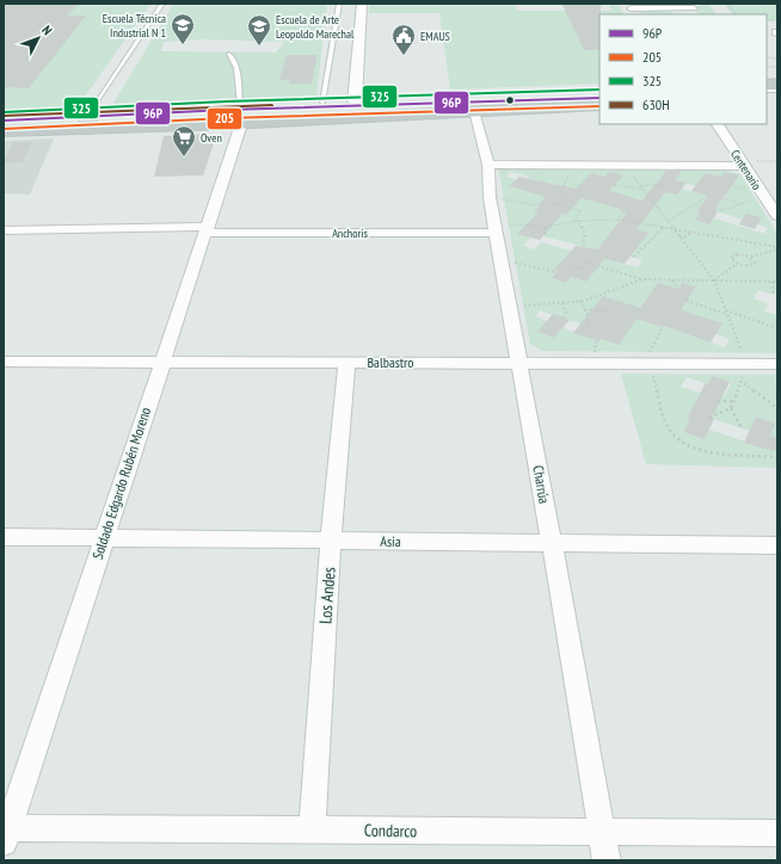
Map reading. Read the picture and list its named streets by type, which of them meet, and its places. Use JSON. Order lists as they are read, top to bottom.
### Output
{
  "streets": {
    "street": [
      "Centenario",
      "Anchoris",
      "Balbastro",
      "Soldado Edgardo Rubén Moreno",
      "Charrúa",
      "Asia",
      "Los Andes",
      "Condarco"
    ]
  },
  "crossings": [
    ["Anchoris", "Soldado Edgardo Rubén Moreno"],
    ["Anchoris", "Charrúa"],
    ["Balbastro", "Soldado Edgardo Rubén Moreno"],
    ["Balbastro", "Charrúa"],
    ["Balbastro", "Los Andes"],
    ["Soldado Edgardo Rubén Moreno", "Asia"],
    ["Soldado Edgardo Rubén Moreno", "Condarco"],
    ["Charrúa", "Asia"],
    ["Charrúa", "Condarco"],
    ["Asia", "Los Andes"],
    ["Los Andes", "Condarco"]
  ],
  "places": {
    "school or university": ["Escuela Técnica Industrial N 1", "Escuela de Arte Leopoldo Marechal"],
    "public building": ["EMAUS"],
    "supermarket": ["Oven"]
  },
  "lines": [
    "transit line 325",
    "transit line 96P",
    "transit line 630H",
    "transit line 205"
  ],
  "legend": [
    "96P",
    "205",
    "325",
    "630H"
  ],
  "north": "top right"
}
